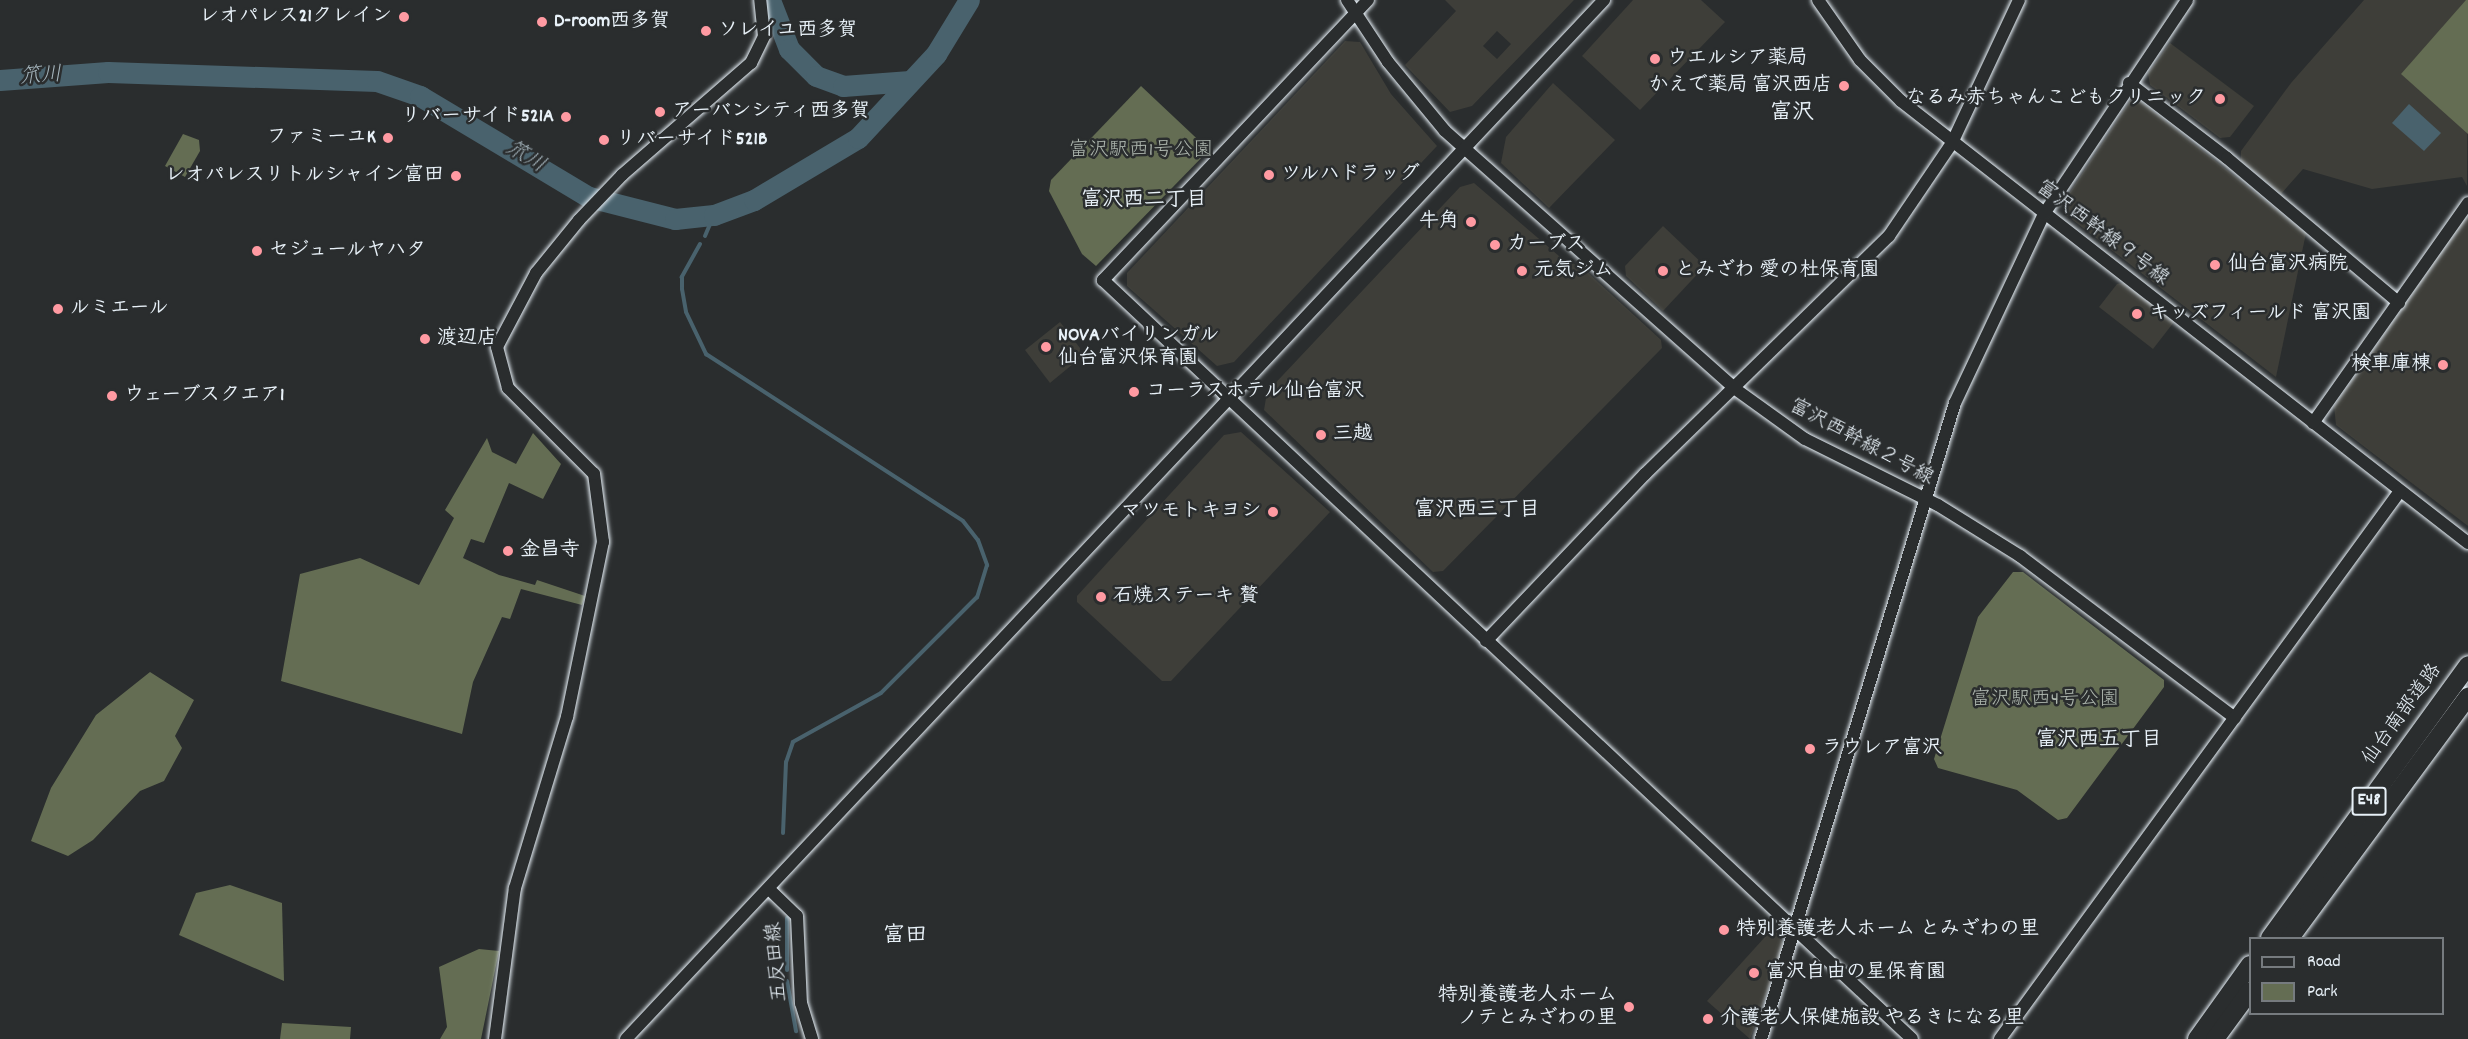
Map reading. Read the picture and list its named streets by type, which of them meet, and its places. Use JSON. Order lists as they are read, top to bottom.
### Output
{
  "streets": {
    "highway": ["仙台南部道路", "E48"],
    "street": ["富沢西幹線９号線", "富沢西幹線２号線", "五反田線"]
  },
  "districts": [
    "富沢",
    "富沢西二丁目",
    "富沢西三丁目",
    "富沢西五丁目",
    "富田"
  ],
  "water": ["笊川"],
  "parks": ["富沢駅西1号公園", "富沢駅西4号公園"],
  "places": [
    "レオパレス21クレイン",
    "D-room西多賀",
    "ソレイユ西多賀",
    "ウエルシア薬局",
    "かえで薬局 富沢西店",
    "なるみ赤ちゃんこどもクリニック",
    "アーバンシティ西多賀",
    "リバーサイド521A",
    "ファミーユK",
    "リバーサイド521B",
    "ツルハドラッグ",
    "レオパレスリトルシャイン富田",
    "牛角",
    "カーブス",
    "セジュールヤハタ",
    "仙台富沢病院",
    "元気ジム",
    "とみざわ 愛の杜保育園",
    "ルミエール",
    "キッズフィールド 富沢園",
    "渡辺店",
    "NOVAバイリンガル 仙台富沢保育園",
    "検車庫棟",
    "コーラスホテル仙台富沢",
    "ウェーブスクエア1",
    "三越",
    "マツモトキヨシ",
    "金昌寺",
    "石焼ステーキ 贅",
    "ラウレア富沢",
    "特別養護老人ホーム とみざわの里",
    "富沢自由の星保育園",
    "特別養護老人ホーム ノテとみざわの里",
    "介護老人保健施設 やるきになる里"
  ],
  "legend": ["Road", "Park"]
}
